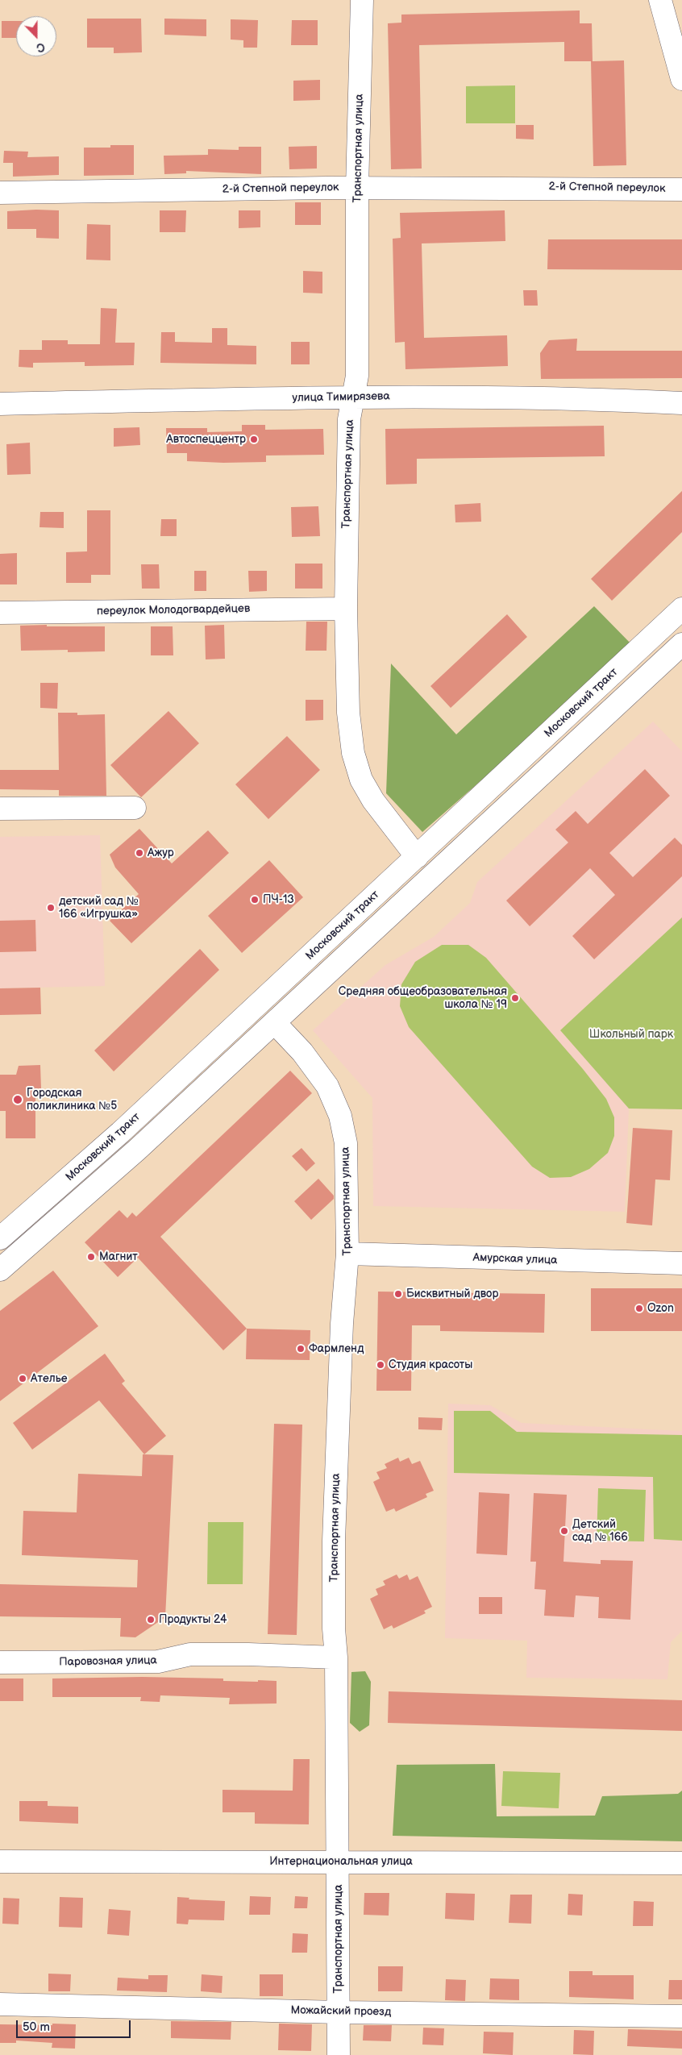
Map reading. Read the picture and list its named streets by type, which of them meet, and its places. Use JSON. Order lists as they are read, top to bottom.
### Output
{
  "streets": {
    "street": [
      "Транспортная улица",
      "2-й Степной переулок",
      "улица Тимирязева",
      "переулок Молодогвардейцев",
      "Московский тракт",
      "Амурская улица",
      "Паровозная улица",
      "Интернациональная улица",
      "Можайский проезд"
    ]
  },
  "crossings": [
    ["Транспортная улица", "2-й Степной переулок"],
    ["Транспортная улица", "улица Тимирязева"],
    ["Транспортная улица", "переулок Молодогвардейцев"],
    ["Транспортная улица", "Московский тракт"],
    ["Транспортная улица", "Амурская улица"],
    ["Транспортная улица", "Паровозная улица"],
    ["Транспортная улица", "Интернациональная улица"],
    ["Транспортная улица", "Можайский проезд"]
  ],
  "parks": ["Школьный парк"],
  "places": [
    "Автоспеццентр",
    "Ажур",
    "ПЧ-13",
    "детский сад № 166 «Игрушка»",
    "Средняя общеобразовательная школа № 19",
    "Городская поликлиника №5",
    "Магнит",
    "Бисквитный двор",
    "Ozon",
    "Фармленд",
    "Студия красоты",
    "Ателье",
    "Детский сад № 166",
    "Продукты 24"
  ],
  "scale_bar": "50 m",
  "north": "bottom"
}
